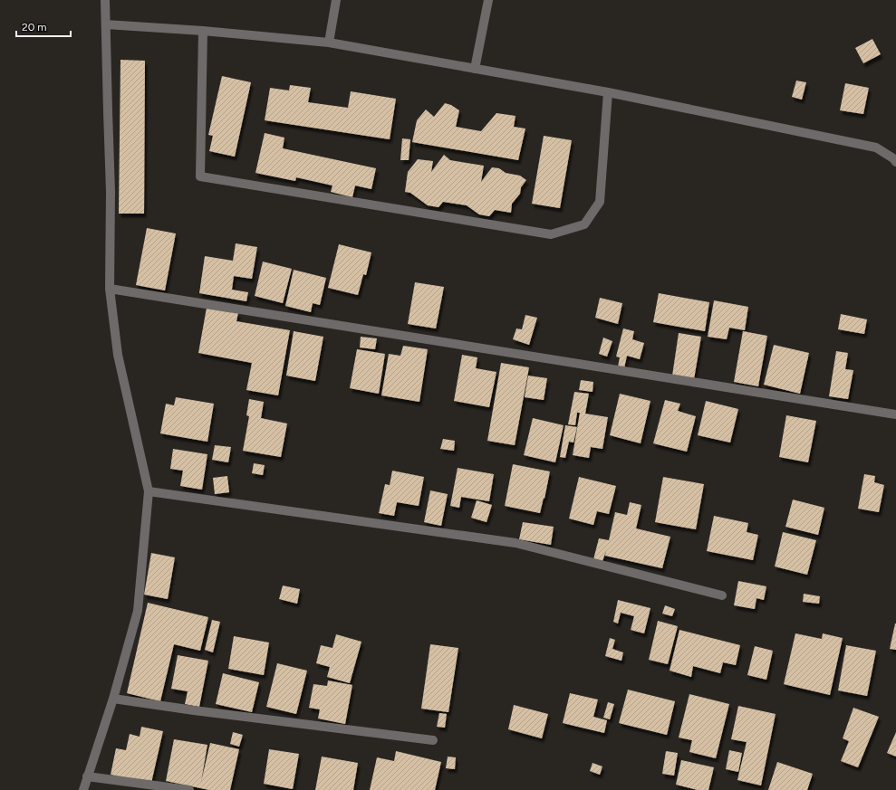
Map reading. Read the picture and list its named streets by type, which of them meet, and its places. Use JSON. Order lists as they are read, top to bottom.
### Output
{
  "scale_bar": "20 m"
}
